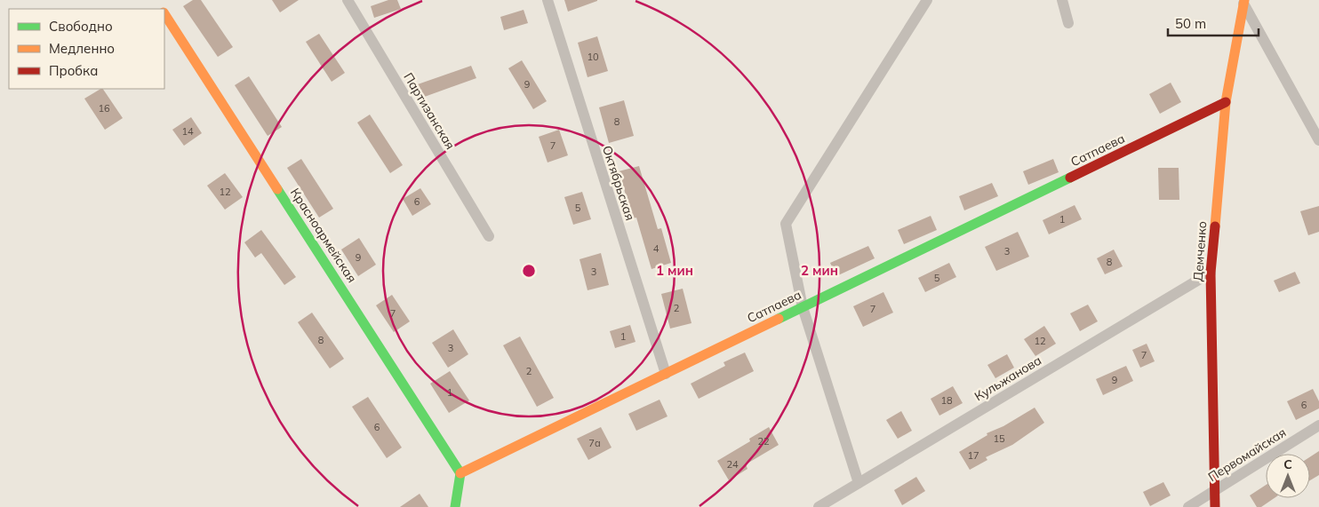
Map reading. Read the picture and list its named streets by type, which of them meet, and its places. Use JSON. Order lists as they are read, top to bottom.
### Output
{
  "streets": {
    "street": [
      "Партизанская",
      "Сатпаева",
      "Октябрьская",
      "Красноармейская",
      "Демченко",
      "Кульжанова",
      "Первомайская"
    ]
  },
  "crossings": [
    ["Сатпаева", "Октябрьская"],
    ["Сатпаева", "Красноармейская"],
    ["Сатпаева", "Демченко"],
    ["Демченко", "Кульжанова"],
    ["Демченко", "Первомайская"]
  ],
  "house_numbers": [
    "10",
    "9",
    "16",
    "8",
    "14",
    "7",
    "12",
    "6",
    "5",
    "1",
    "4",
    "3",
    "9",
    "8",
    "3",
    "5",
    "2",
    "7",
    "7",
    "1",
    "8",
    "12",
    "3",
    "7",
    "2",
    "9",
    "1",
    "18",
    "6",
    "6",
    "15",
    "22",
    "7а",
    "17",
    "24"
  ],
  "legend": ["Свободно", "Медленно", "Пробка"],
  "scale_bar": "50 m",
  "north": "top",
  "rings": ["1 мин", "2 мин"]
}
